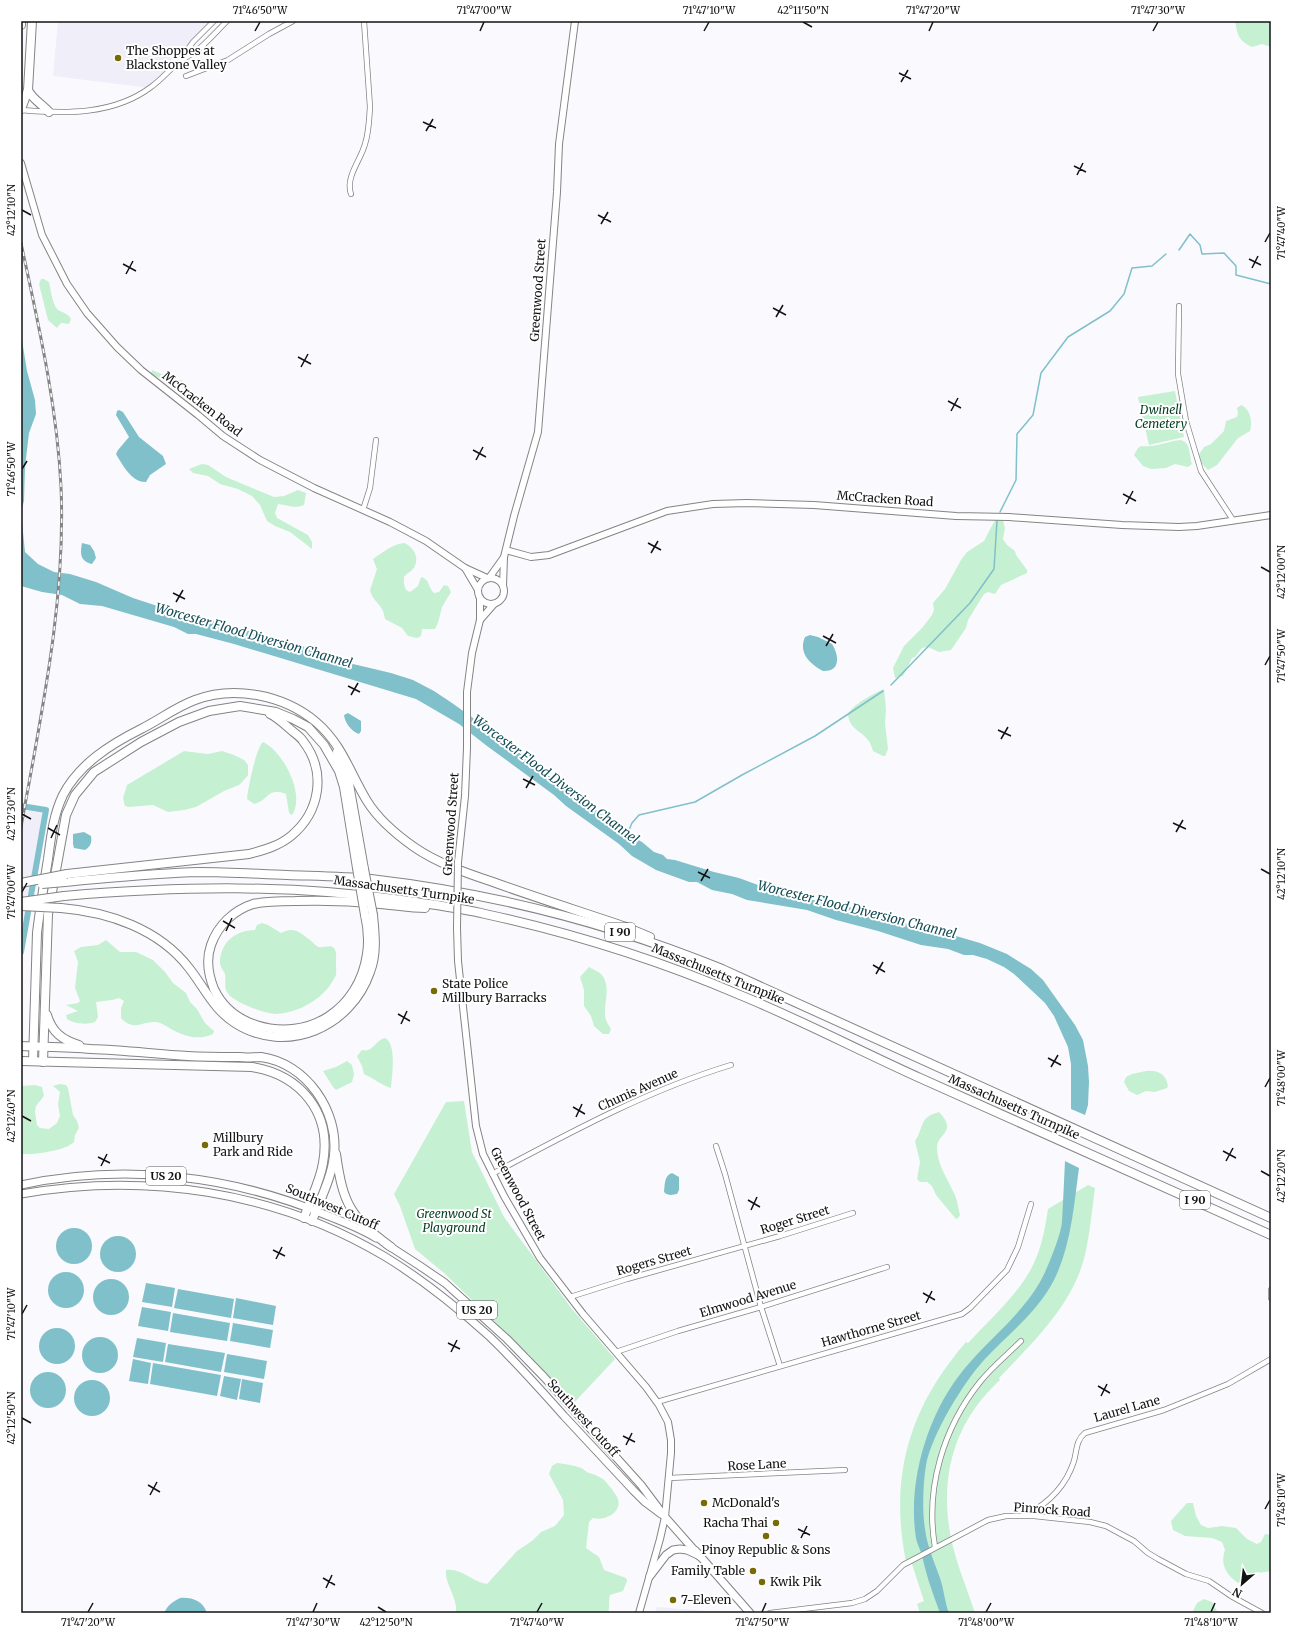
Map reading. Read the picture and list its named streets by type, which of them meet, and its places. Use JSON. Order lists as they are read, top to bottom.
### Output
{
  "streets": {
    "highway": ["Massachusetts Turnpike", "I 90"],
    "main road": ["US 20", "Southwest Cutoff"],
    "street": [
      "Greenwood Street",
      "McCracken Road",
      "Chunis Avenue",
      "Roger Street",
      "Rogers Street",
      "Elmwood Avenue",
      "Hawthorne Street",
      "Laurel Lane",
      "Rose Lane",
      "Pinrock Road"
    ]
  },
  "crossings": [
    ["Greenwood Street", "McCracken Road"],
    ["Greenwood Street", "Chunis Avenue"],
    ["Greenwood Street", "Southwest Cutoff"],
    ["Greenwood Street", "Rogers Street"],
    ["Greenwood Street", "Elmwood Avenue"],
    ["Greenwood Street", "Hawthorne Street"],
    ["Greenwood Street", "Rose Lane"],
    ["Roger Street", "Rogers Street"],
    ["Laurel Lane", "Pinrock Road"]
  ],
  "water": ["Worcester Flood Diversion Channel"],
  "parks": ["Dwinell Cemetery", "Greenwood St Playground"],
  "places": [
    "The Shoppes at Blackstone Valley",
    "State Police Millbury Barracks",
    "Millbury Park and Ride",
    "McDonald's",
    "Racha Thai",
    "Pinoy Republic & Sons",
    "Family Table",
    "Kwik Pik",
    "7-Eleven"
  ],
  "north": "bottom left",
  "coordinates": [
    "71°46'50\"W",
    "71°47'00\"W",
    "71°47'10\"W",
    "42°11'50\"N",
    "71°47'20\"W",
    "71°47'30\"W",
    "42°12'10\"N",
    "71°47'40\"W",
    "42°12'00\"N",
    "71°47'50\"W",
    "42°12'30\"N",
    "71°48'00\"W",
    "42°12'40\"N",
    "42°12'20\"N",
    "42°12'50\"N",
    "71°48'10\"W"
  ]
}
